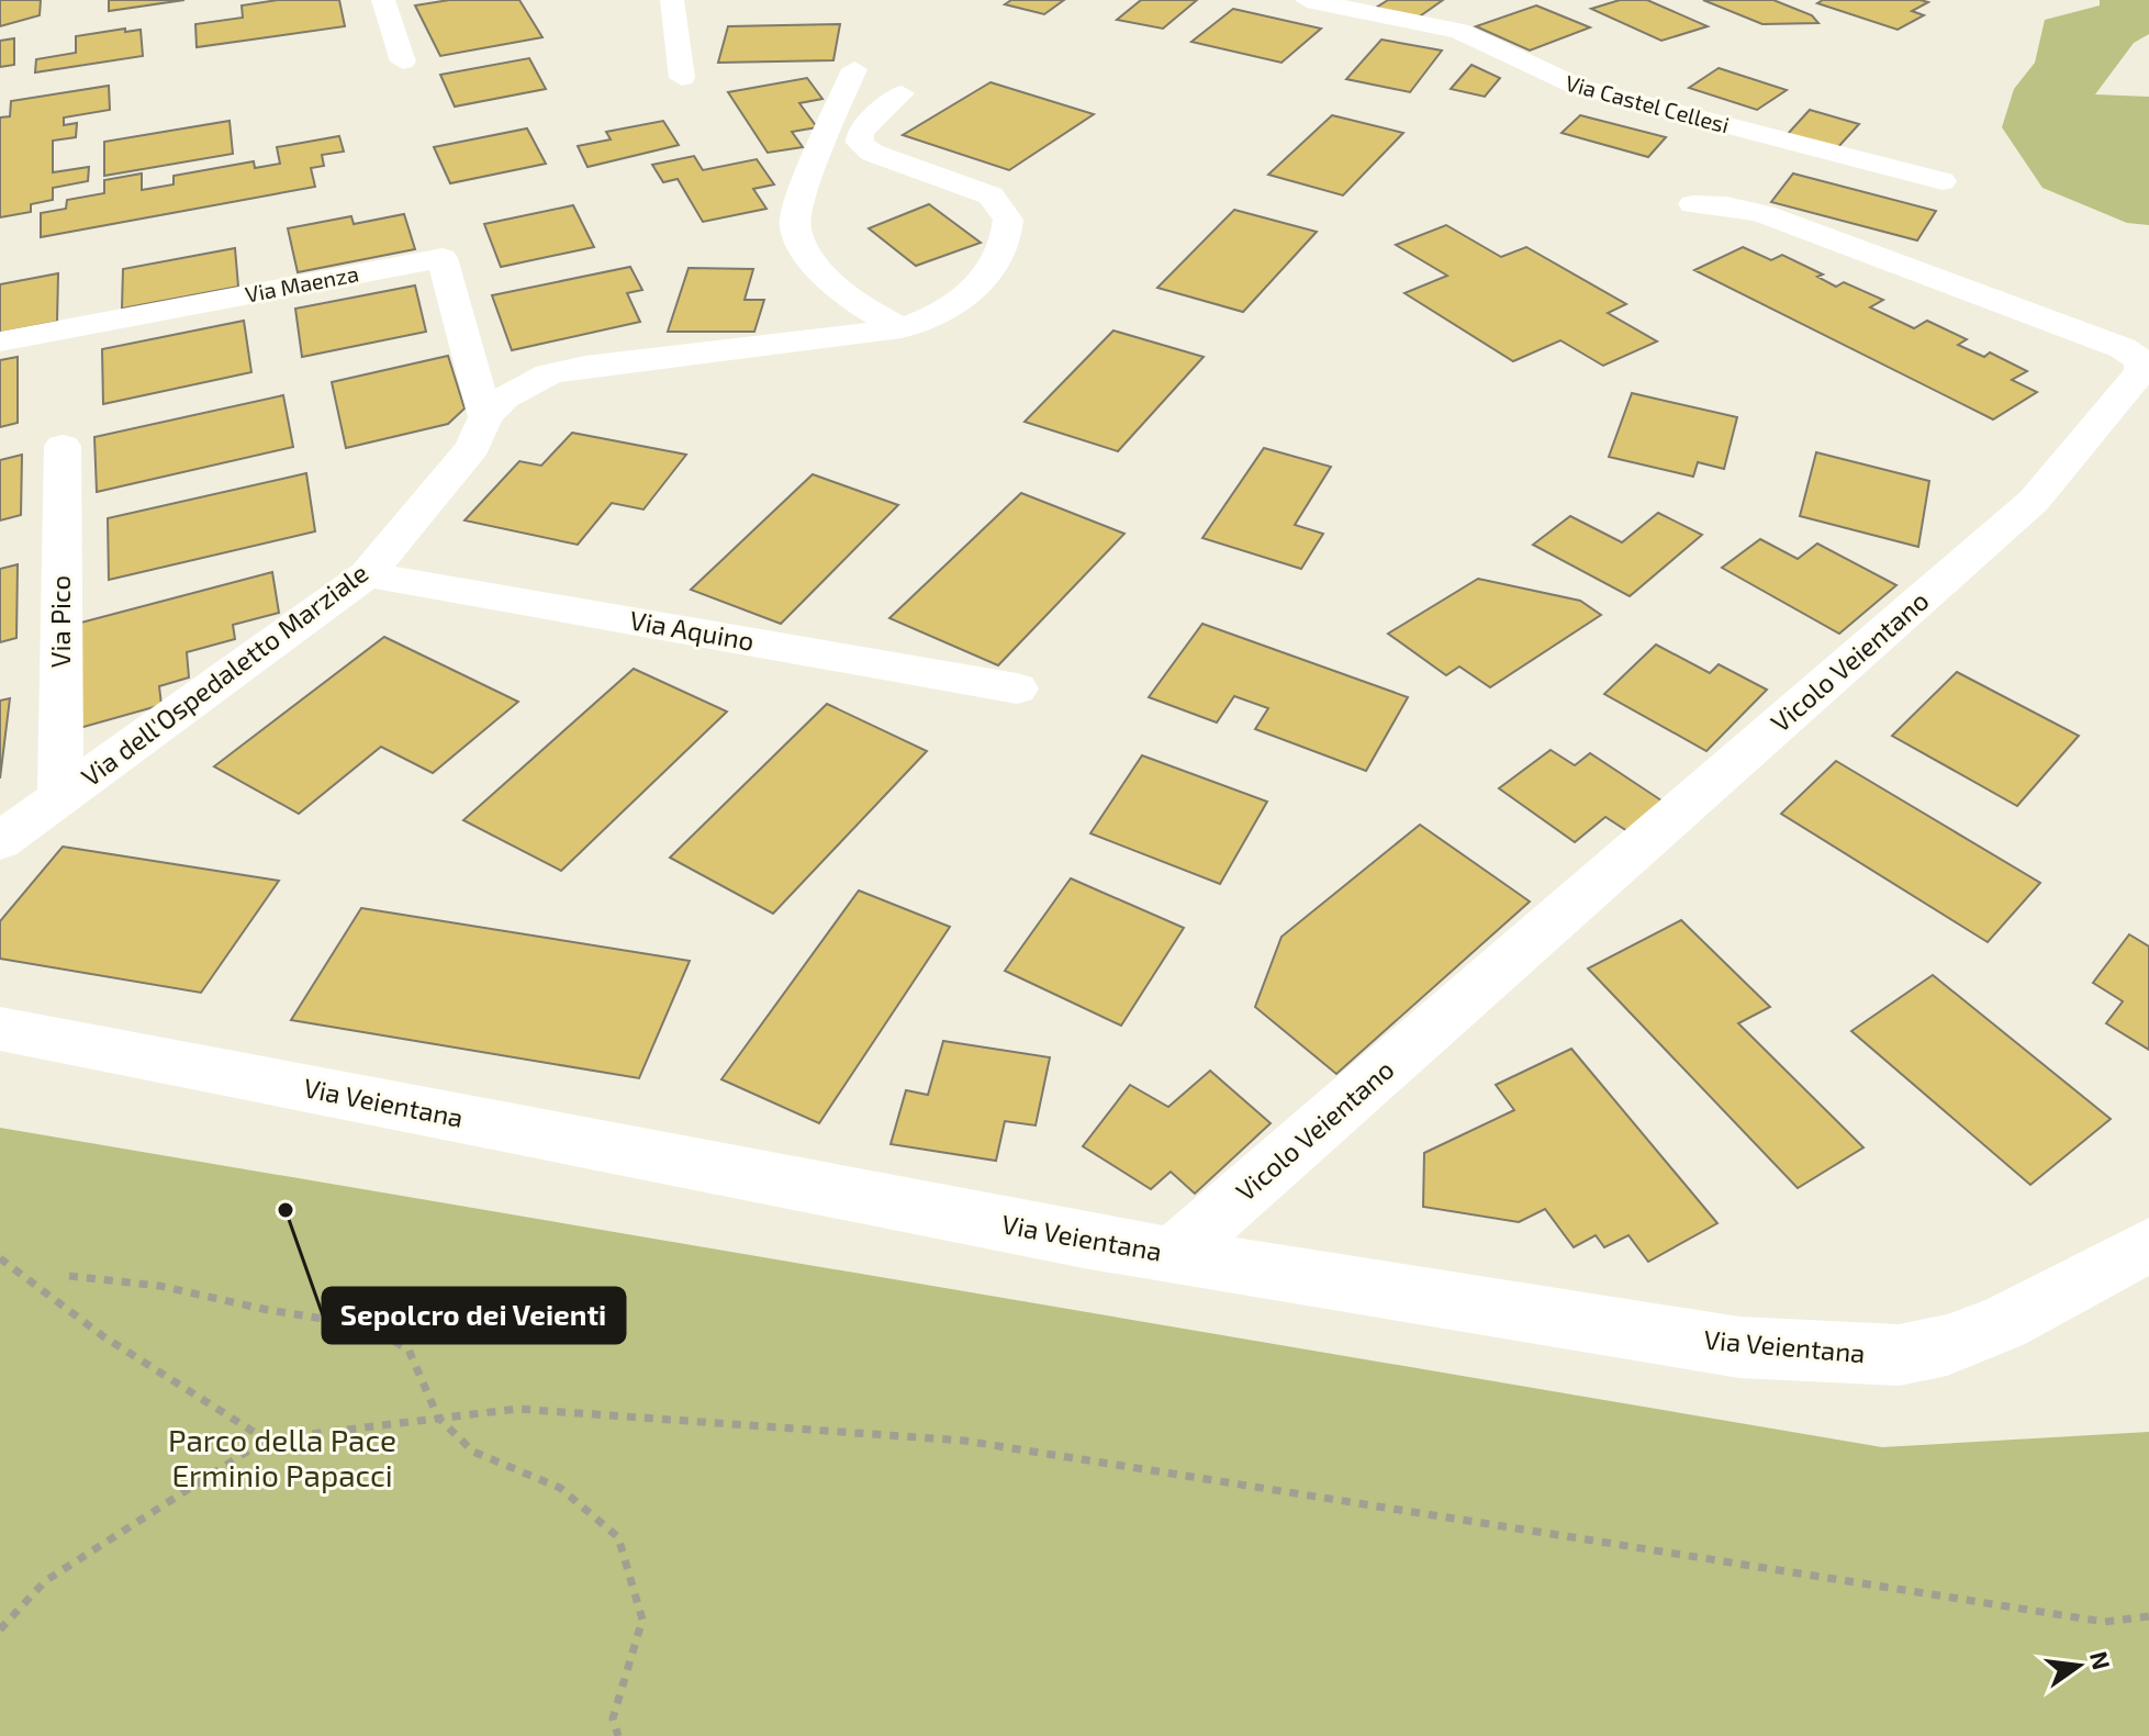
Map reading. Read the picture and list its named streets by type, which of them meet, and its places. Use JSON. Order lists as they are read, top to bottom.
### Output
{
  "streets": {
    "street": [
      "Via Castel Cellesi",
      "Via Maenza",
      "Via Pico",
      "Via Aquino",
      "Vicolo Veientano",
      "Via dell'Ospedaletto Marziale",
      "Via Veientana"
    ]
  },
  "crossings": [
    ["Via Maenza", "Via dell'Ospedaletto Marziale"],
    ["Via Pico", "Via dell'Ospedaletto Marziale"],
    ["Via Aquino", "Via dell'Ospedaletto Marziale"],
    ["Vicolo Veientano", "Via Veientana"]
  ],
  "parks": ["Parco della Pace Erminio Papacci"],
  "places": ["Sepolcro dei Veienti"],
  "north": "right"
}
